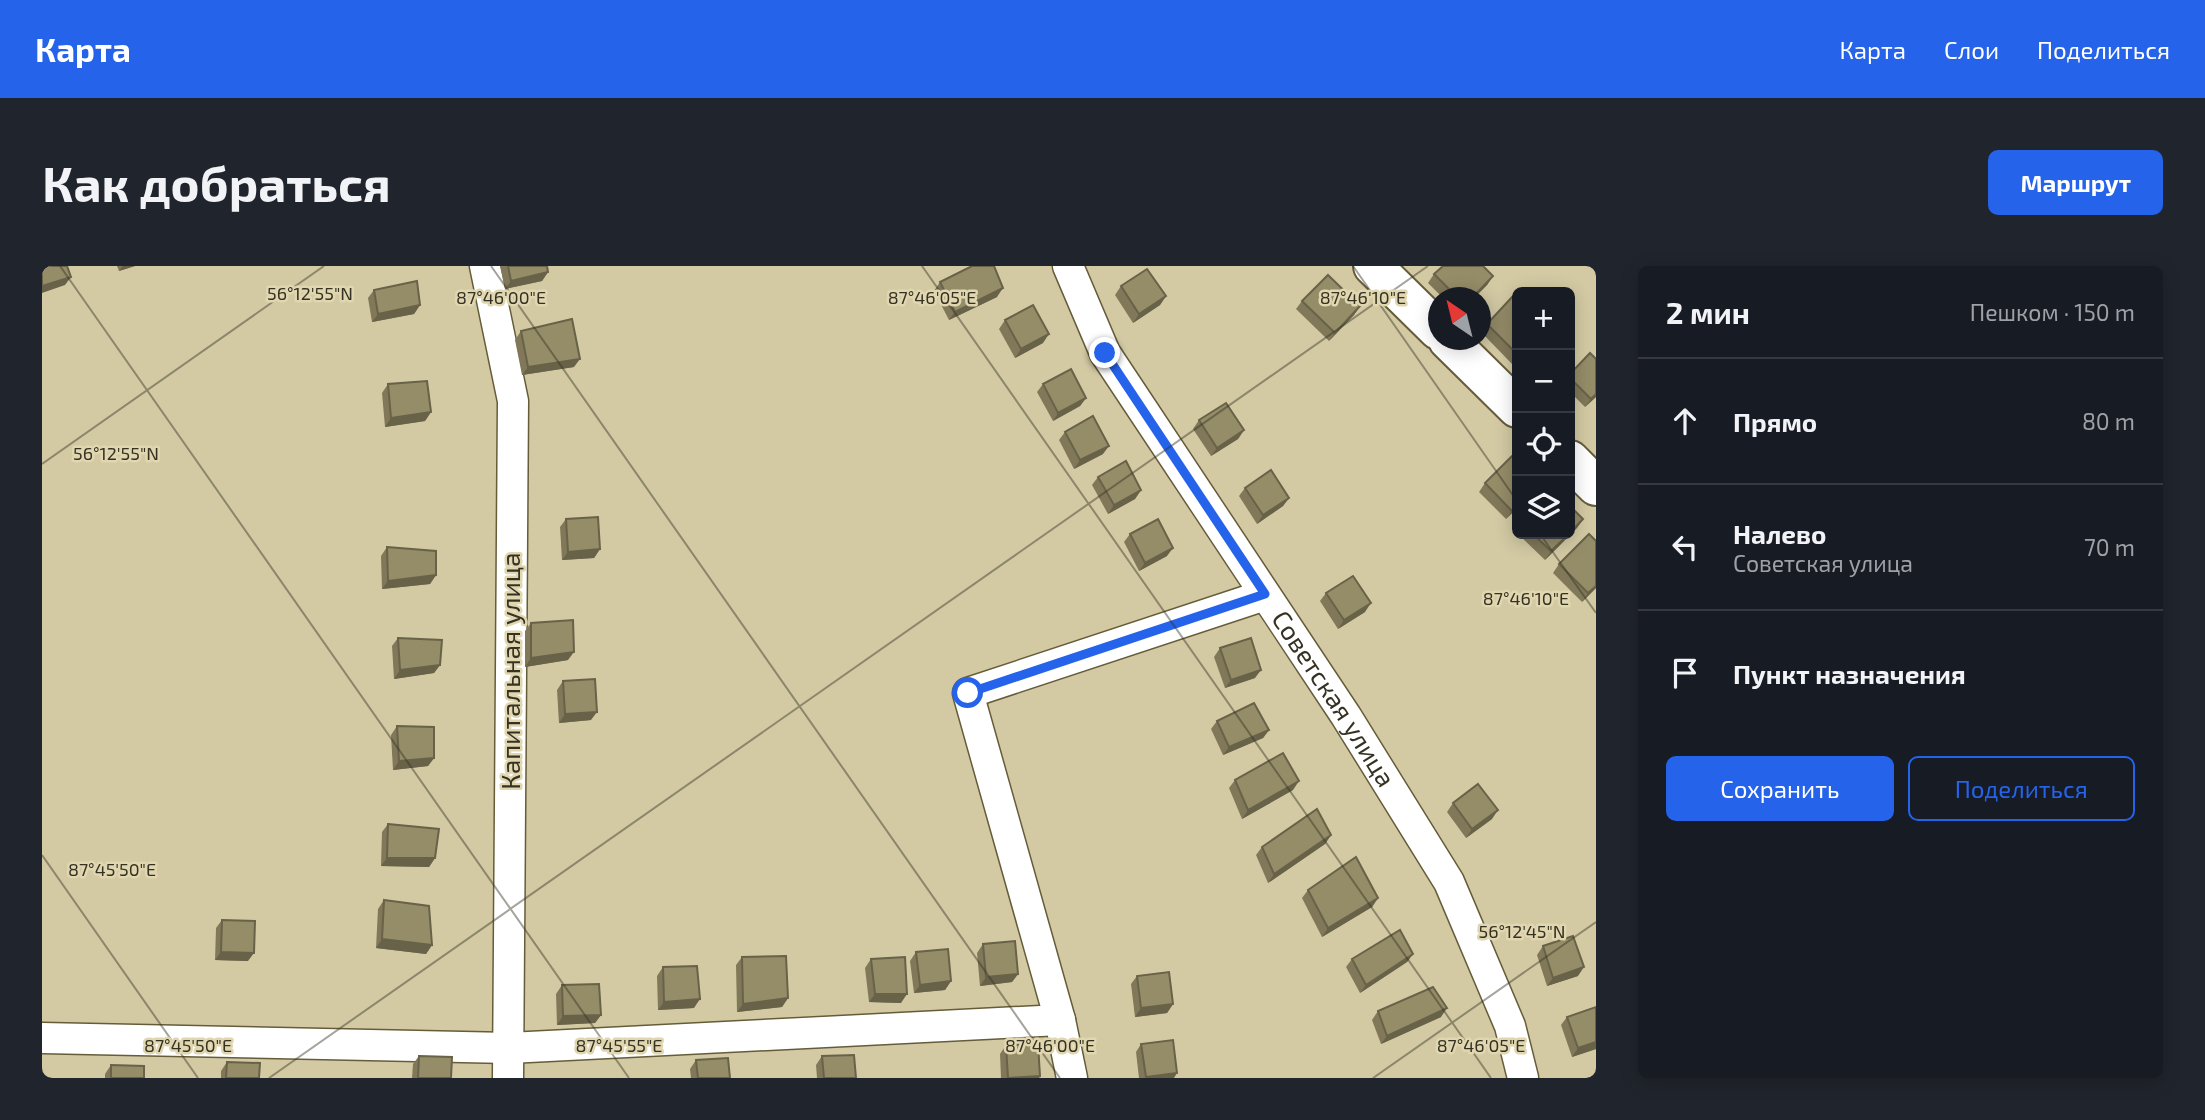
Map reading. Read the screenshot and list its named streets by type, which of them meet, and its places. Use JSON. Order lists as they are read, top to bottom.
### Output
{
  "streets": {
    "street": ["Капитальная улица", "Советская улица"]
  },
  "north": "top left",
  "page": {
    "header": "Карта",
    "nav": ["Карта", "Слои", "Поделиться"],
    "buttons": [
      "Маршрут",
      ["Сохранить", "Поделиться"]
    ],
    "title": "Как добраться",
    "heading": ["2 мин", "Пешком · 150 m"],
    "map_buttons": ["+", "−"],
    "list": [
      ["Прямо", "80 m"],
      ["Налево", "Советская улица", "70 m"],
      "Пункт назначения"
    ]
  },
  "coordinates": [
    "56°12'55\"N",
    "87°46'00\"E",
    "87°46'05\"E",
    "87°46'10\"E",
    "87°45'50\"E",
    "56°12'45\"N",
    "87°45'55\"E"
  ]
}
